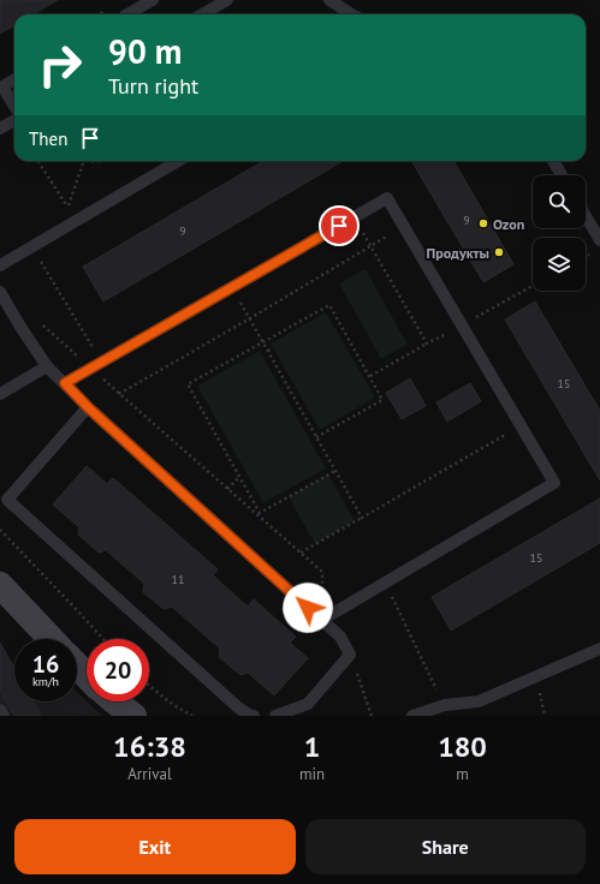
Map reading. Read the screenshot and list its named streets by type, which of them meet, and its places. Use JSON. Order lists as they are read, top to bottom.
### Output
{
  "places": ["Ozon", "Продукты"],
  "house_numbers": [
    "9",
    "9",
    "15",
    "15",
    "11"
  ],
  "page": {
    "turn": ["90 m", "Turn right"],
    "then": "Then",
    "speed": "16 km/h",
    "limit": "20",
    "eta": [
      "16:38",
      "Arrival",
      "1",
      "min",
      "180",
      "m"
    ],
    "buttons": ["Exit", "Share"]
  }
}
